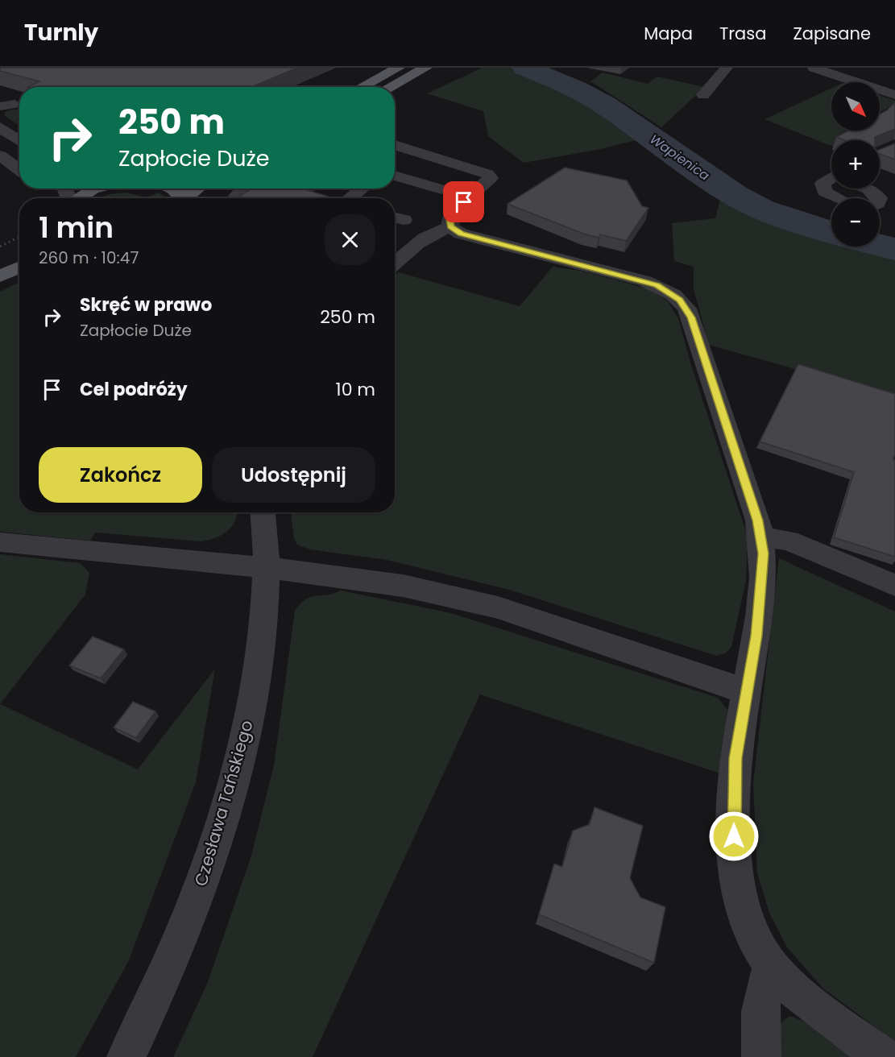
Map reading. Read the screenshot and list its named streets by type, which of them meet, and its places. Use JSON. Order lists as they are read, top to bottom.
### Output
{
  "streets": {
    "street": ["Czesława Tańskiego"]
  },
  "water": ["Wapienica"],
  "north": "bottom right",
  "page": {
    "header": "Turnly",
    "nav": ["Mapa", "Trasa", "Zapisane"],
    "map_buttons": ["+", "−"],
    "turn": ["250 m", "Zapłocie Duże"],
    "heading": ["1 min", "260 m · 10:47"],
    "list": [
      {
        "name": "Skręć w prawo",
        "note": "Zapłocie Duże",
        "value": "250 m"
      },
      {
        "name": "Cel podróży",
        "value": "10 m"
      }
    ],
    "buttons": ["Zakończ", "Udostępnij"]
  }
}
